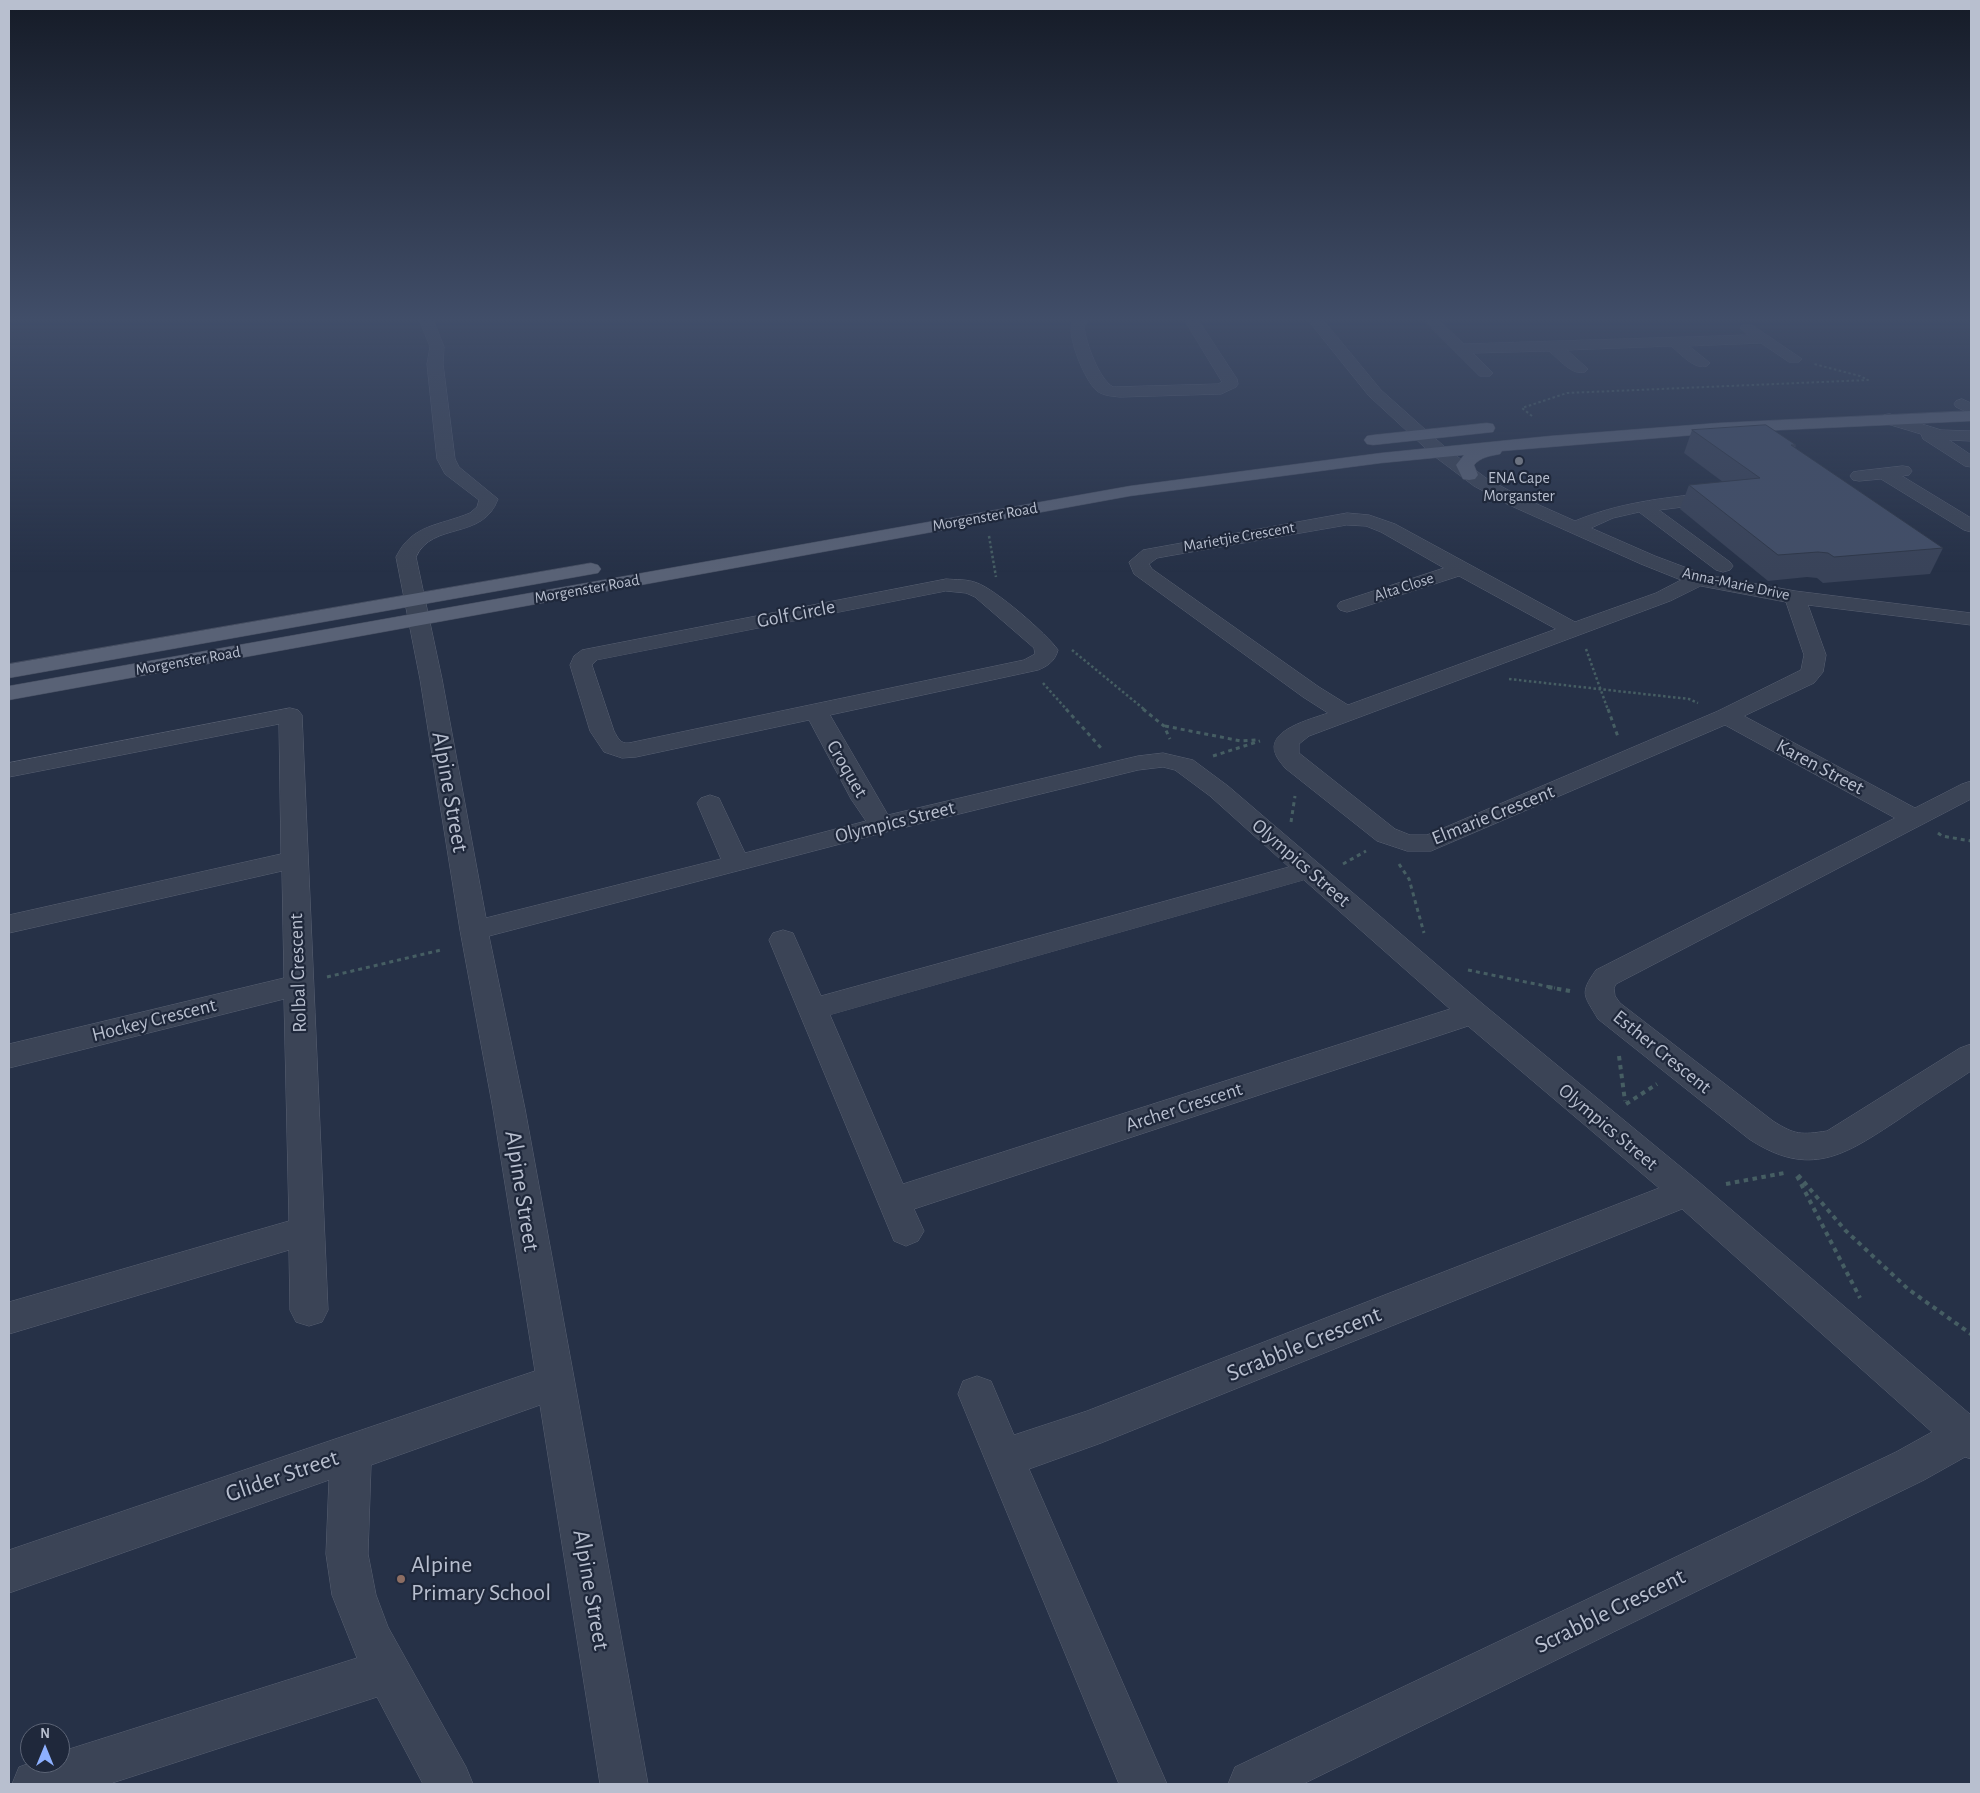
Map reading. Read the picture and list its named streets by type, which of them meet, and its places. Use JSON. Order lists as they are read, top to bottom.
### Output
{
  "streets": {
    "main road": ["Morgenster Road"],
    "street": [
      "Marietjie Crescent",
      "Anna-Marie Drive",
      "Alta Close",
      "Golf Circle",
      "Karen Street",
      "Croquet",
      "Alpine Street",
      "Elmarie Crescent",
      "Olympics Street",
      "Rolbal Crescent",
      "Hockey Crescent",
      "Esther Crescent",
      "Archer Crescent",
      "Scrabble Crescent",
      "Glider Street"
    ]
  },
  "crossings": [
    ["Morgenster Road", "Anna-Marie Drive"],
    ["Morgenster Road", "Alpine Street"],
    ["Marietjie Crescent", "Alta Close"],
    ["Anna-Marie Drive", "Elmarie Crescent"],
    ["Golf Circle", "Croquet"],
    ["Karen Street", "Elmarie Crescent"],
    ["Karen Street", "Esther Crescent"],
    ["Croquet", "Olympics Street"],
    ["Alpine Street", "Olympics Street"],
    ["Alpine Street", "Glider Street"],
    ["Olympics Street", "Archer Crescent"],
    ["Olympics Street", "Scrabble Crescent"],
    ["Rolbal Crescent", "Hockey Crescent"]
  ],
  "places": ["ENA Cape Morganster", "Alpine Primary School"],
  "north": "top"
}
